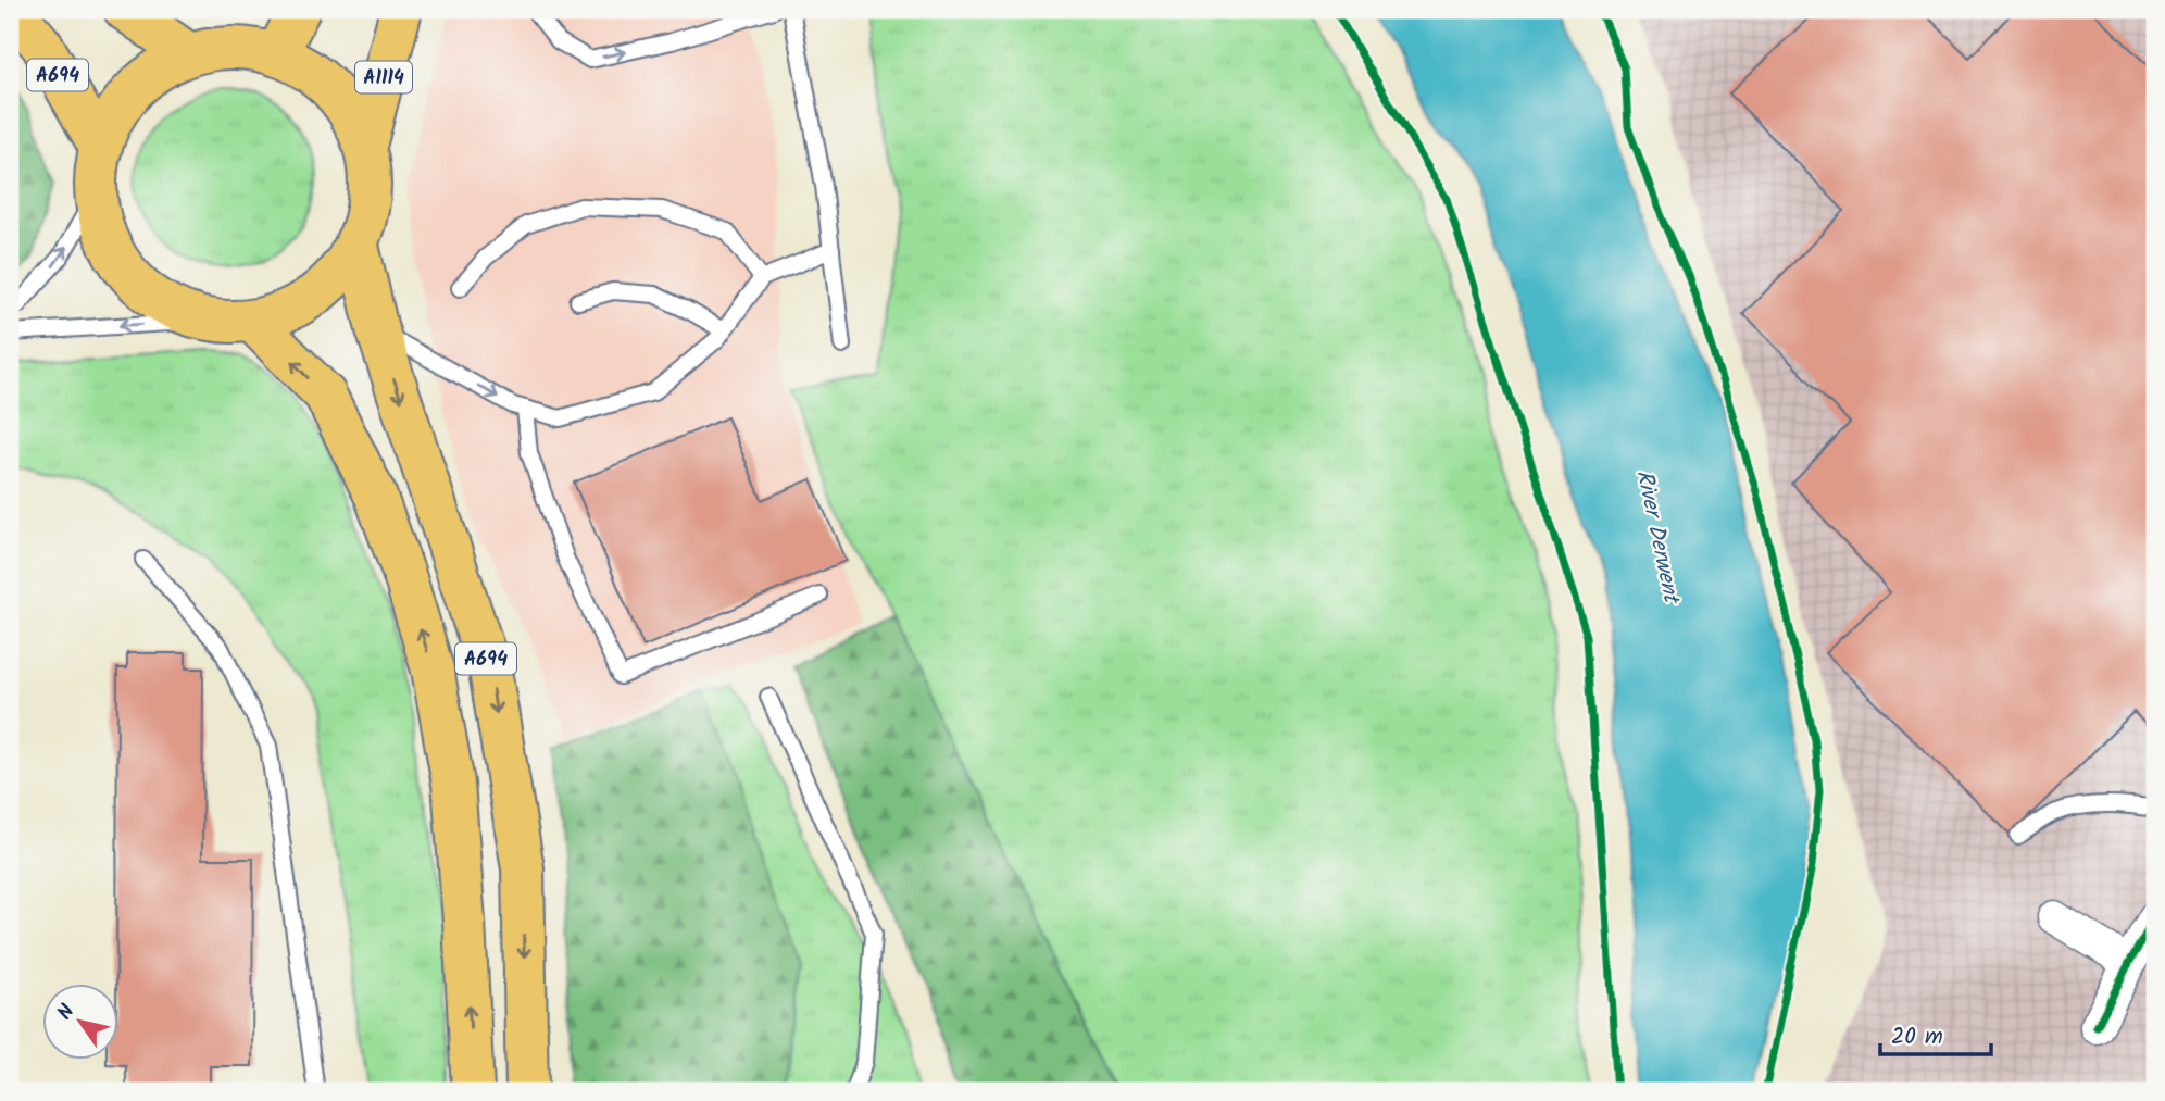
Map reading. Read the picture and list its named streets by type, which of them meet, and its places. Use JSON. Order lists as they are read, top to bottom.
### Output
{
  "streets": {
    "main road": ["A694", "A1114"]
  },
  "water": ["River Derwent"],
  "scale_bar": "20 m",
  "north": "top left"
}
